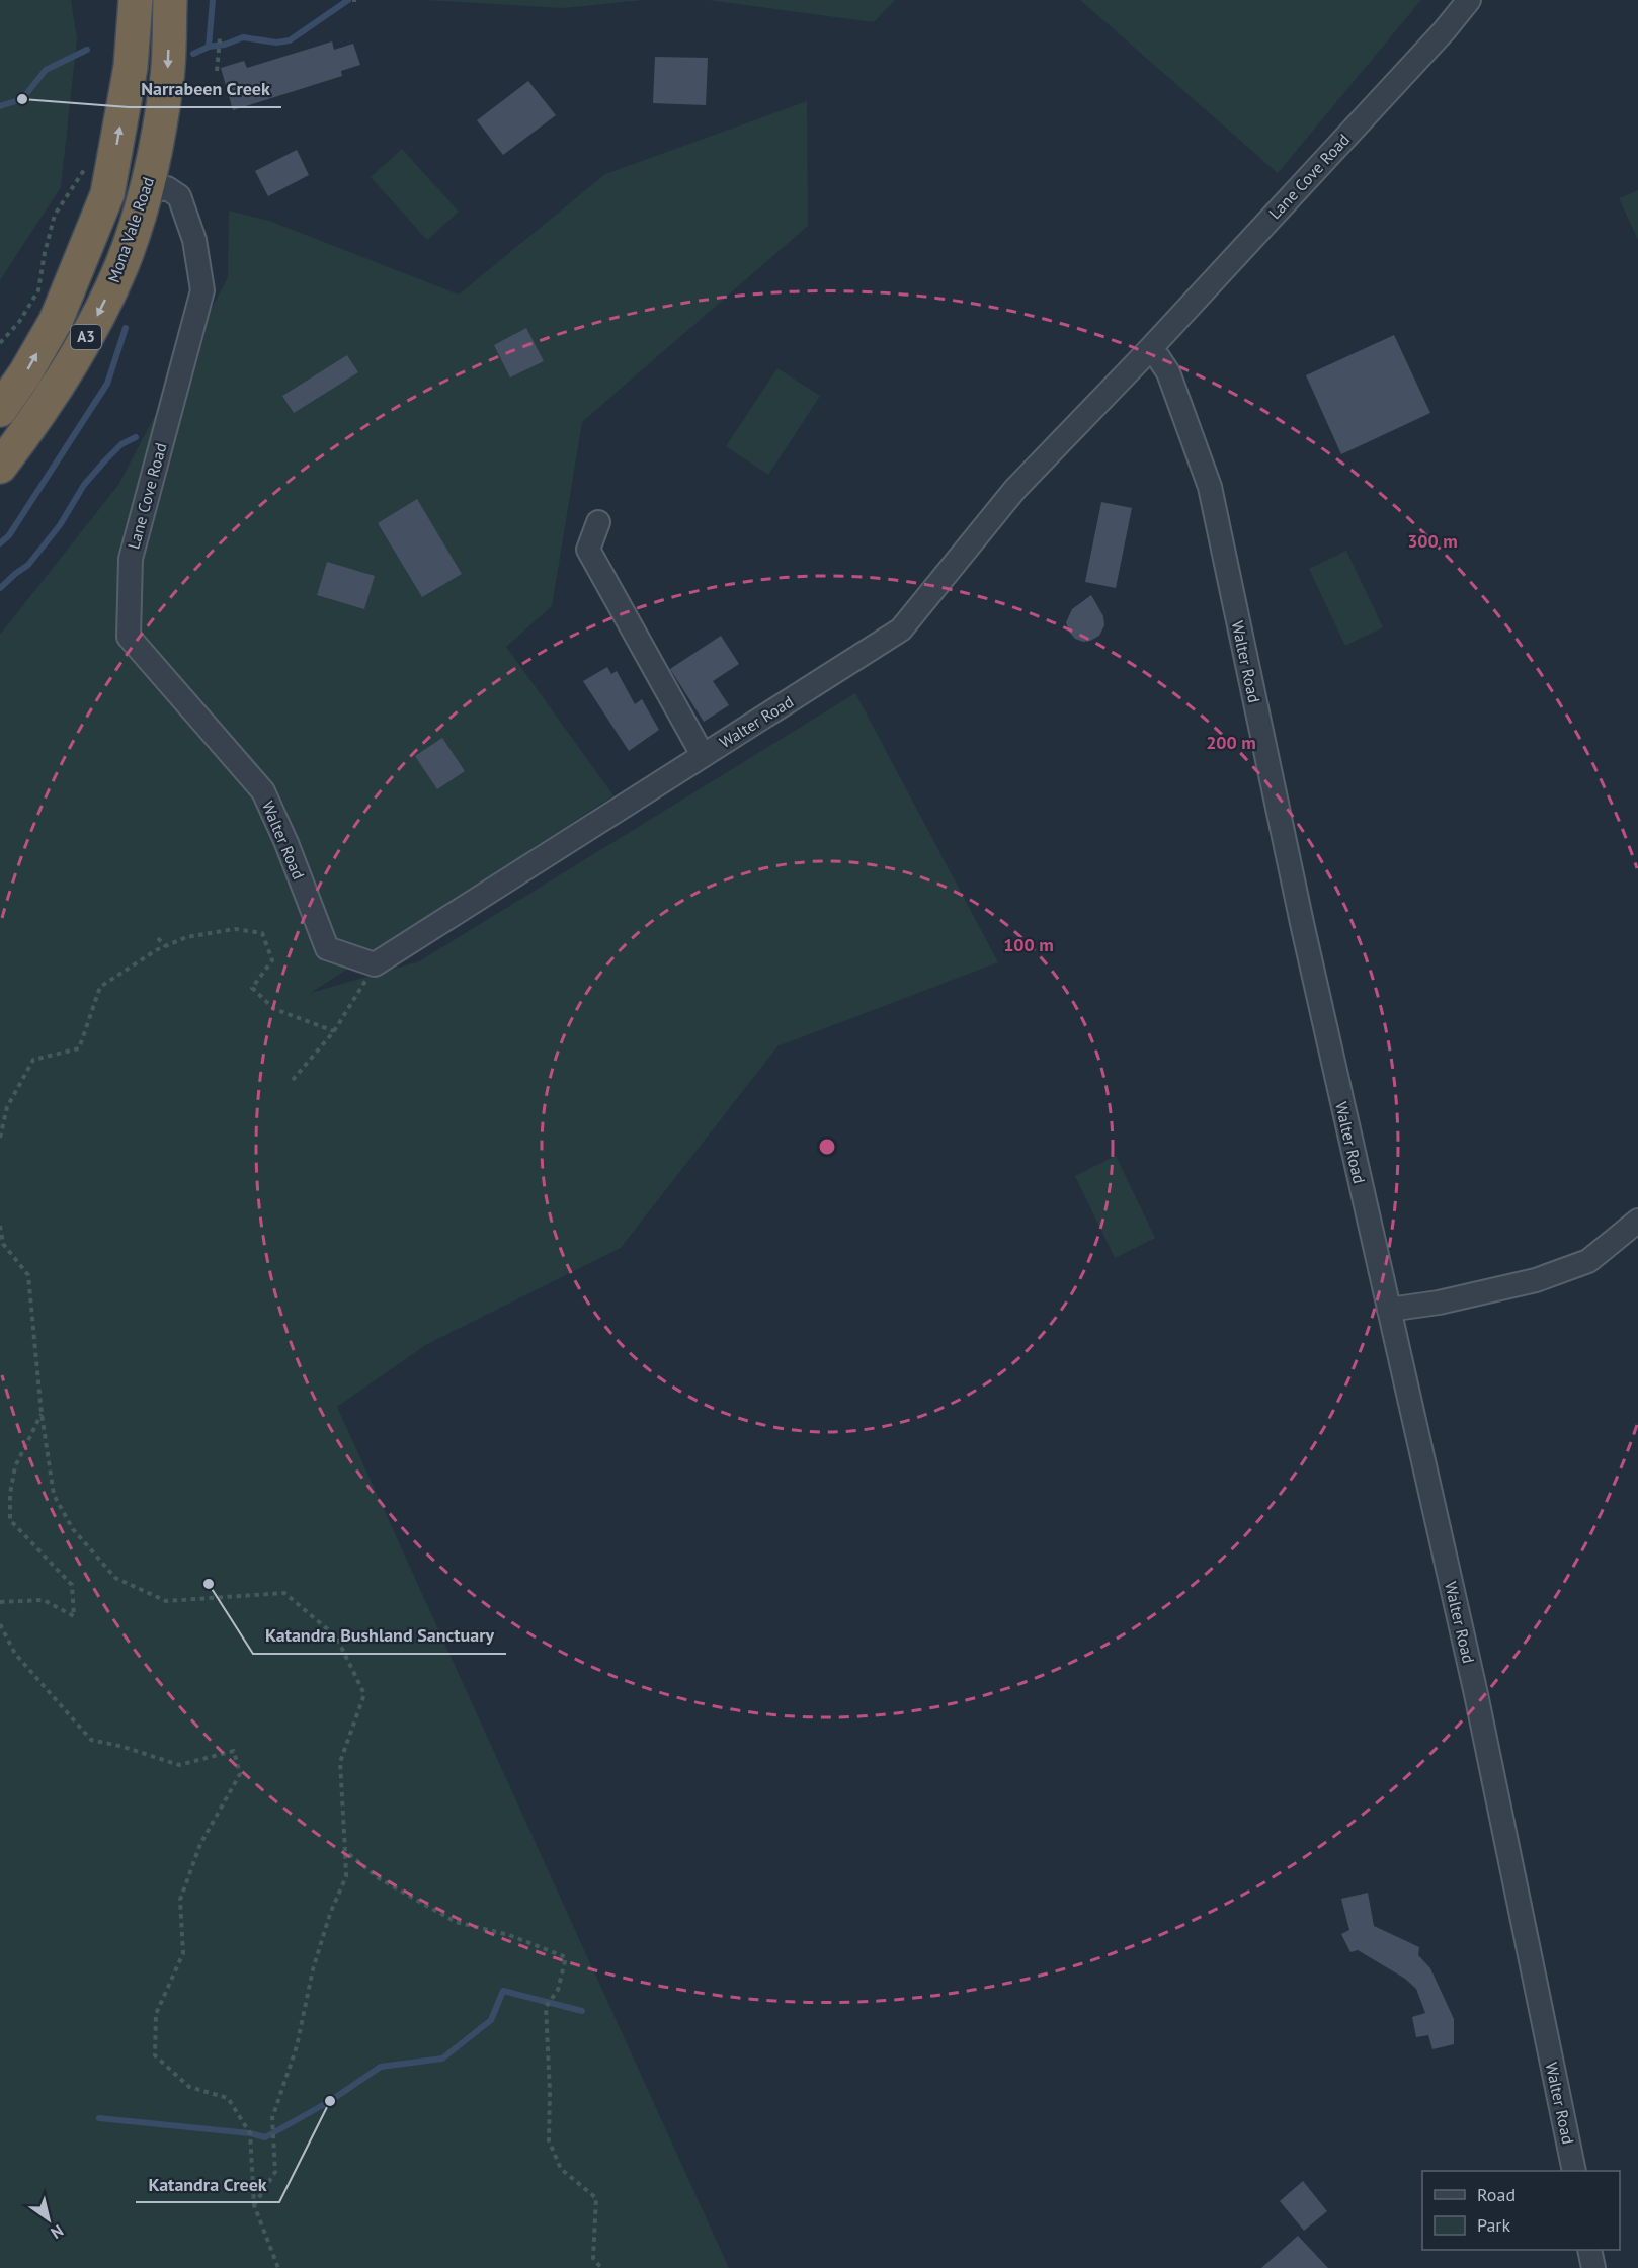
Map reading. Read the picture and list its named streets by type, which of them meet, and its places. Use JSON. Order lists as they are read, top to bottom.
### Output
{
  "streets": {
    "highway": ["Mona Vale Road", "A3"],
    "street": ["Lane Cove Road", "Walter Road"]
  },
  "crossings": [
    ["Lane Cove Road", "Mona Vale Road"],
    ["Lane Cove Road", "Walter Road"]
  ],
  "places": ["Narrabeen Creek", "Katandra Bushland Sanctuary", "Katandra Creek"],
  "legend": ["Road", "Park"],
  "north": "bottom right",
  "rings": ["300 m", "200 m", "100 m"]
}
